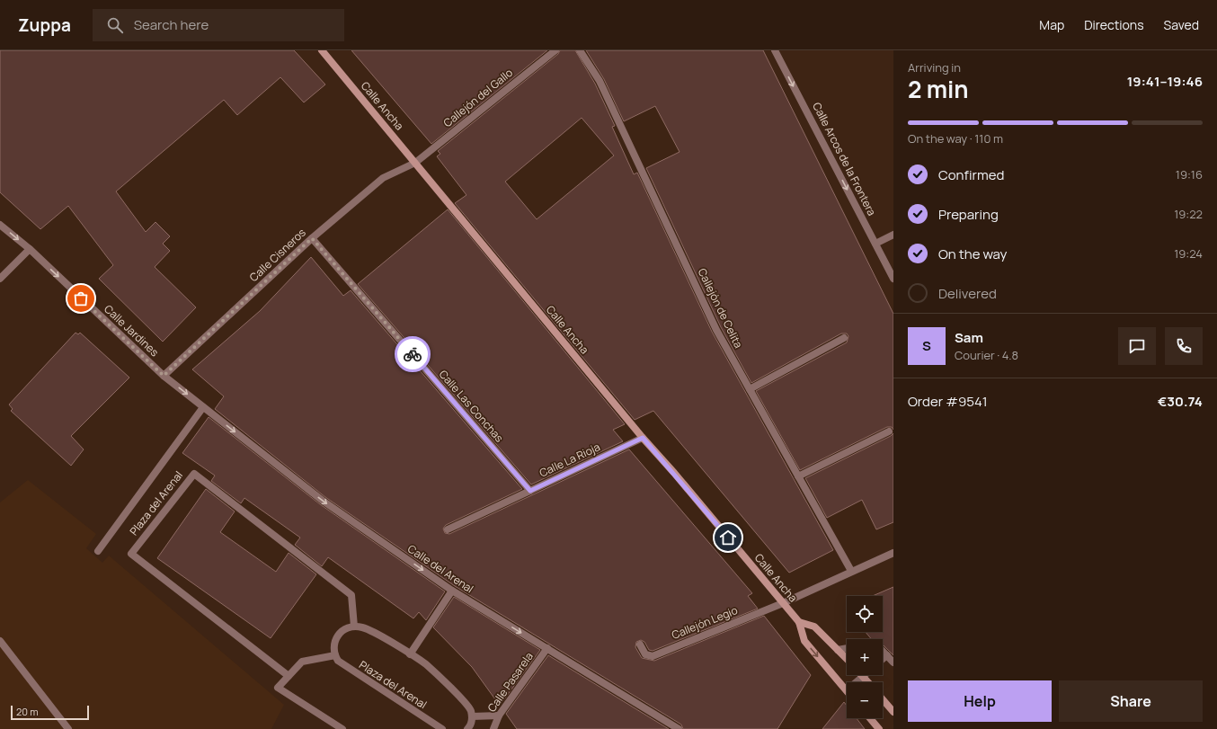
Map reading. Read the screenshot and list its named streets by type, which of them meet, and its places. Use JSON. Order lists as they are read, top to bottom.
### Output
{
  "streets": {
    "main road": ["Calle Ancha"],
    "street": [
      "Callejón del Gallo",
      "Calle Arcos de la Frontera",
      "Calle Cisneros",
      "Callejón de Celita",
      "Calle Jardines",
      "Calle Las Conchas",
      "Calle La Rioja",
      "Plaza del Arenal",
      "Calle del Arenal",
      "Callejón Legio",
      "Calle Pasarela"
    ]
  },
  "crossings": [
    ["Callejón del Gallo", "Calle Ancha"],
    ["Callejón del Gallo", "Calle Cisneros"],
    ["Calle Ancha", "Calle Cisneros"],
    ["Calle Ancha", "Calle La Rioja"],
    ["Calle Ancha", "Callejón Legio"],
    ["Calle Cisneros", "Calle Jardines"],
    ["Calle Cisneros", "Calle Las Conchas"],
    ["Callejón de Celita", "Callejón Legio"],
    ["Calle Jardines", "Calle del Arenal"],
    ["Calle Las Conchas", "Calle La Rioja"],
    ["Calle del Arenal", "Calle Pasarela"]
  ],
  "one_way": ["Calle Arcos de la Frontera", "Calle Jardines", "Calle del Arenal"],
  "scale_bar": "20 m",
  "page": {
    "header": "Zuppa",
    "search": "Search here",
    "nav": ["Map", "Directions", "Saved"],
    "heading": ["2 min", "Arriving in", "19:41–19:46"],
    "panel": [
      "Sam",
      "Courier · 4.8",
      "Order #9541",
      "€30.74"
    ],
    "bar": "On the way · 110 m",
    "list": [
      ["Confirmed", "19:16"],
      ["Preparing", "19:22"],
      ["On the way", "19:24"],
      "Delivered"
    ],
    "round": "S",
    "map_buttons": ["+", "−"],
    "buttons": ["Help", "Share"],
    "scale": "20 m"
  }
}
